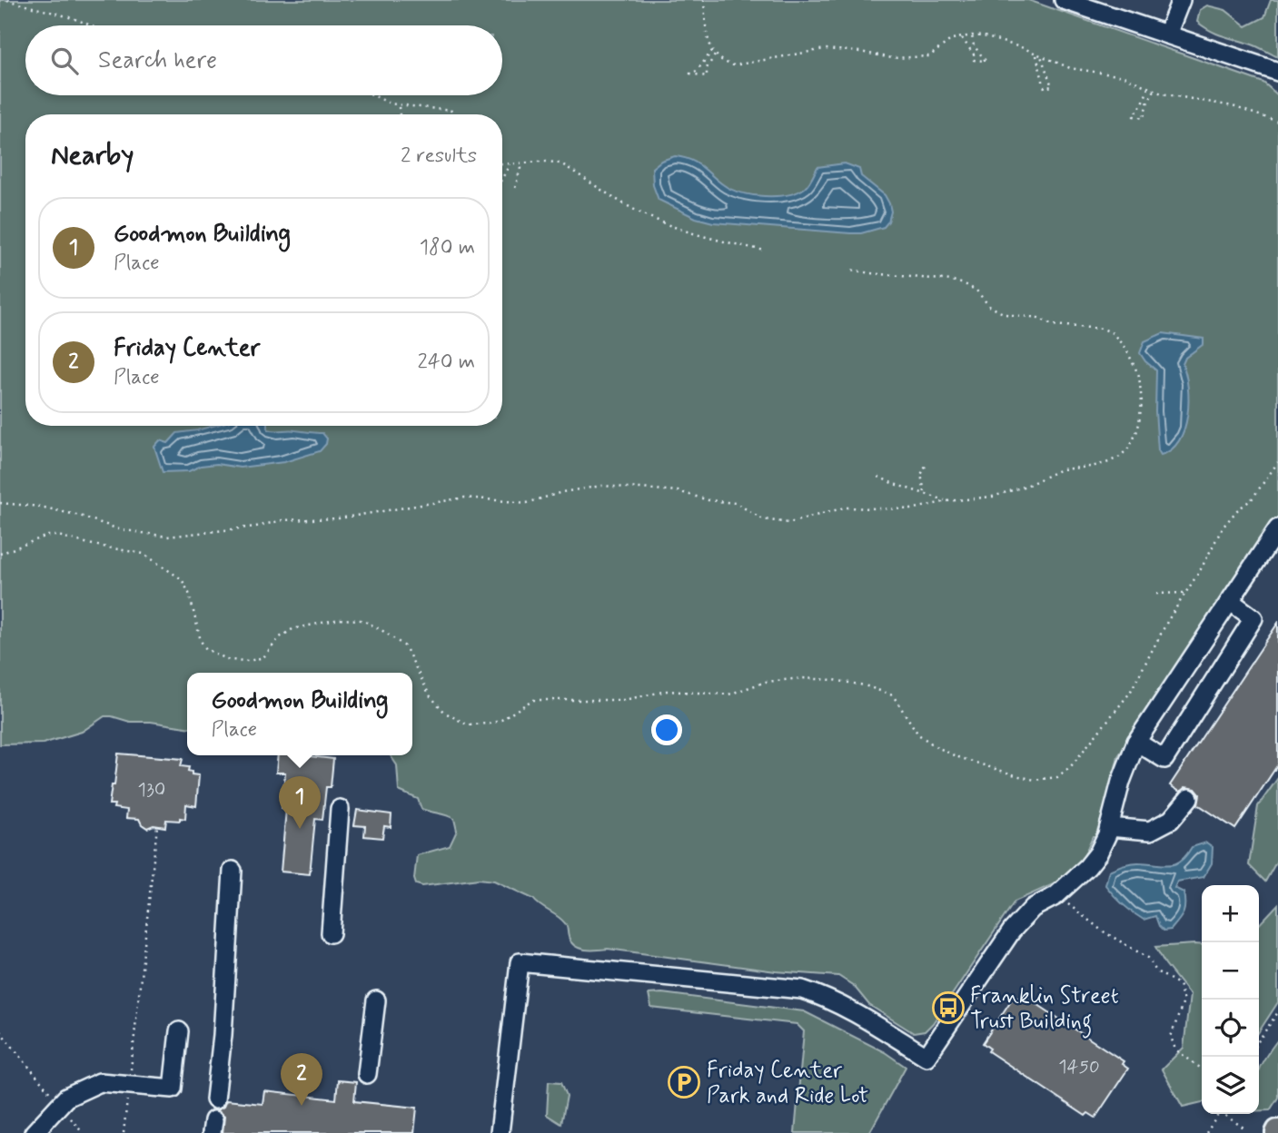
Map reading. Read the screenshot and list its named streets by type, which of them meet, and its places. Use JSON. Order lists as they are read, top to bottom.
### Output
{
  "places": {
    "bus stop": ["Franklin Street Trust Building"],
    "parking": ["Friday Center Park and Ride Lot"]
  },
  "house_numbers": ["130", "1450"],
  "page": {
    "search": "Search here",
    "heading": ["Nearby", "2 results"],
    "list": [
      {
        "mark": "1",
        "name": "Goodmon Building",
        "note": "Place",
        "value": "180 m"
      },
      {
        "mark": "2",
        "name": "Friday Center",
        "note": "Place",
        "value": "240 m"
      }
    ],
    "popup": ["Goodmon Building", "Place"],
    "pins": ["1", "2"],
    "map_buttons": ["+", "−"]
  }
}
